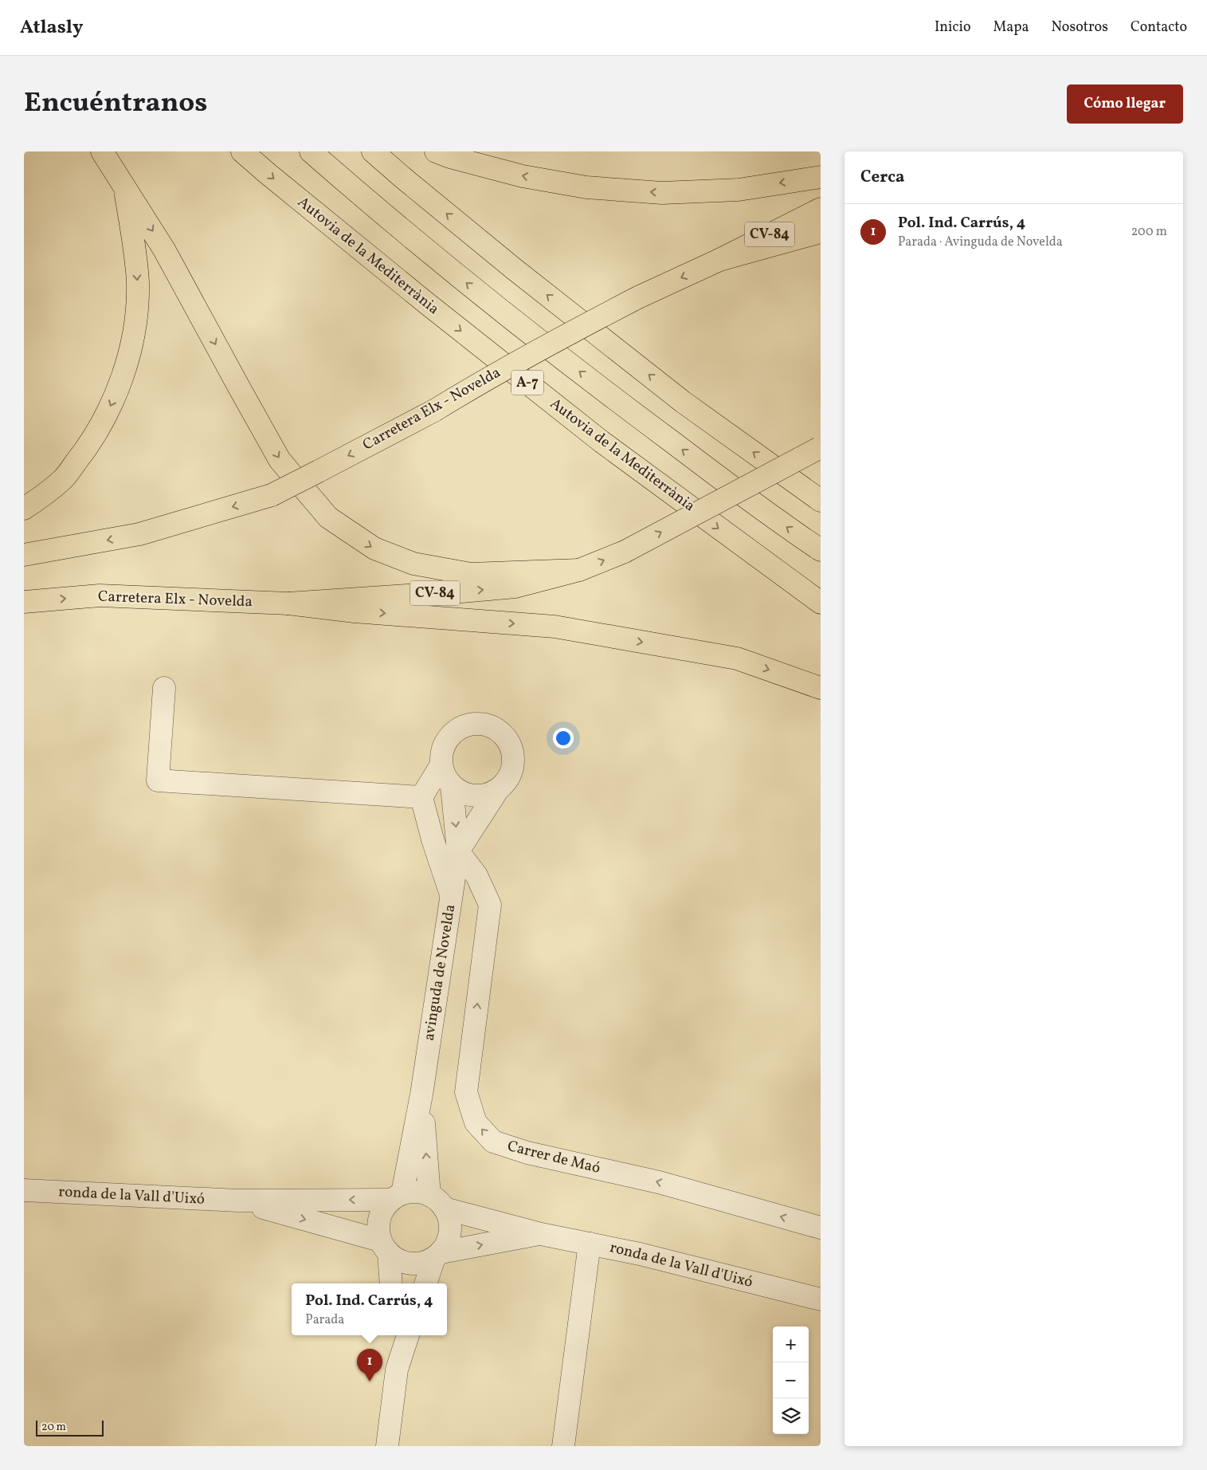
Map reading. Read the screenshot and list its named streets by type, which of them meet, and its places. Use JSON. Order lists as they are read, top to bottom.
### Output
{
  "streets": {
    "main road": [
      "CV-84",
      "Autovia de la Mediterrània",
      "A-7",
      "Carretera Elx - Novelda"
    ],
    "street": ["avinguda de Novelda", "Carrer de Maó", "ronda de la Vall d'Uixó"]
  },
  "crossings": [
    ["avinguda de Novelda", "Carrer de Maó"],
    ["avinguda de Novelda", "ronda de la Vall d'Uixó"]
  ],
  "one_way": ["Carrer de Maó"],
  "scale_bar": "20 m",
  "page": {
    "header": "Atlasly",
    "nav": [
      "Inicio",
      "Mapa",
      "Nosotros",
      "Contacto"
    ],
    "title": "Encuéntranos",
    "buttons": "Cómo llegar",
    "heading": "Cerca",
    "list": [
      {
        "mark": "1",
        "name": "Pol. Ind. Carrús, 4",
        "note": "Parada · Avinguda de Novelda",
        "value": "200 m"
      }
    ],
    "popup": ["Pol. Ind. Carrús, 4", "Parada"],
    "map_buttons": ["+", "−"],
    "pins": "1",
    "scale": "20 m"
  }
}
